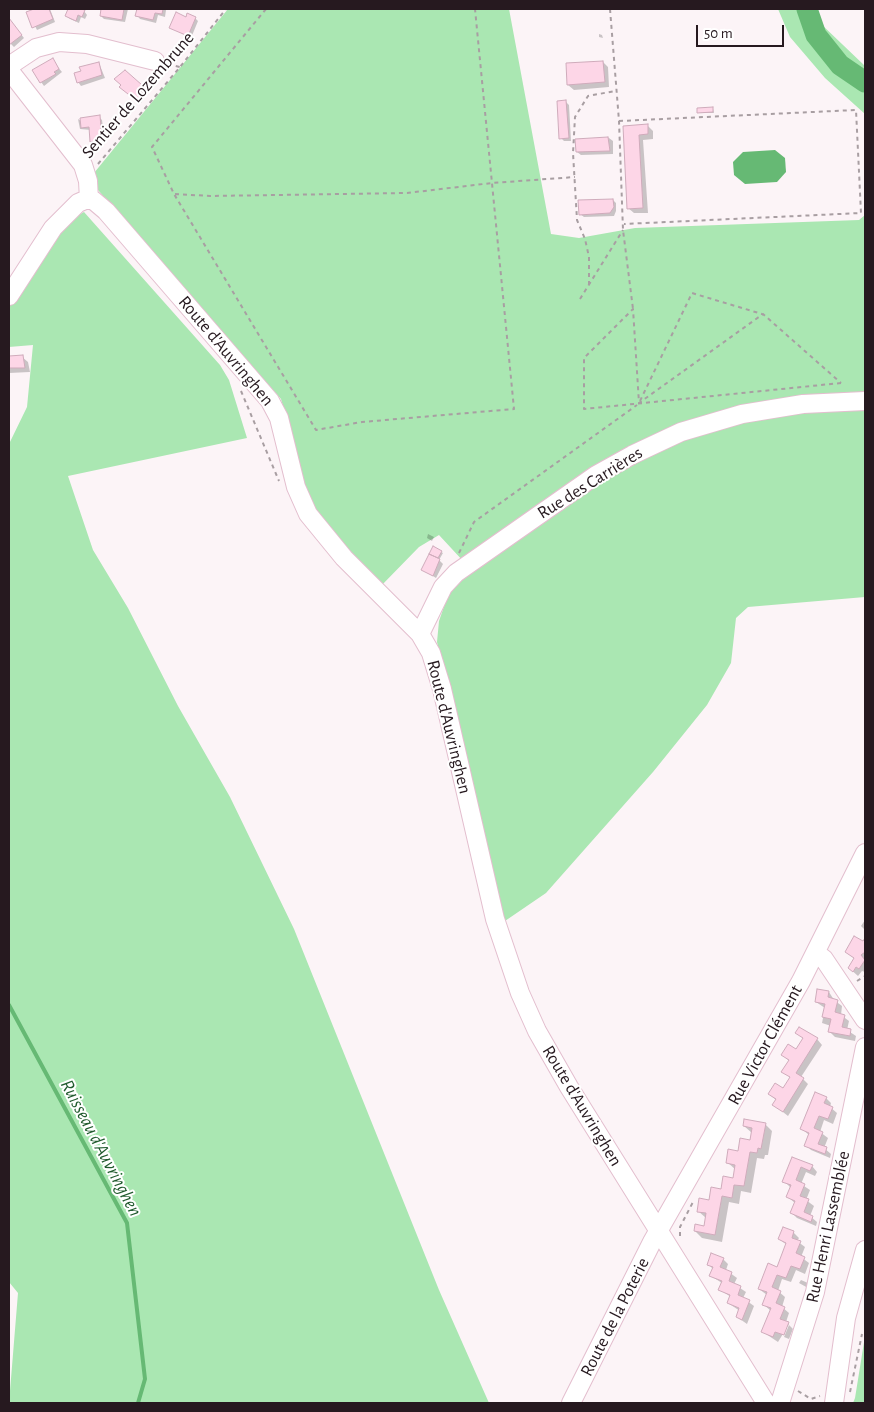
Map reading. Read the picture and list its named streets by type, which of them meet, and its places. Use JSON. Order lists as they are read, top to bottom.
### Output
{
  "streets": {
    "street": [
      "Route d'Auvringhen",
      "Rue des Carrières",
      "Rue Victor Clément",
      "Rue Henri Lassemblée",
      "Route de la Poterie"
    ],
    "path": ["Sentier de Lozembrune"]
  },
  "crossings": [
    ["Route d'Auvringhen", "Rue des Carrières"],
    ["Route d'Auvringhen", "Rue Victor Clément"],
    ["Route d'Auvringhen", "Route de la Poterie"],
    ["Rue Victor Clément", "Route de la Poterie"]
  ],
  "water": ["Ruisseau d'Auvringhen"],
  "scale_bar": "50 m"
}
